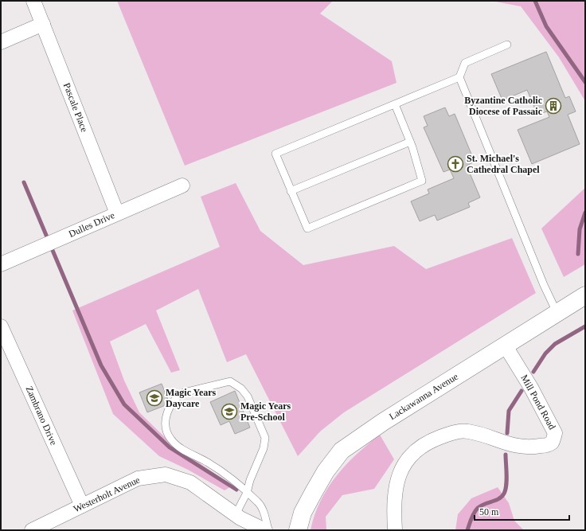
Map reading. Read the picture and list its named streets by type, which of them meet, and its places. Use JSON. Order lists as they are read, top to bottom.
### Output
{
  "streets": {
    "street": [
      "Pascale Place",
      "Dulles Drive",
      "Lackawanna Avenue",
      "Mill Pond Road",
      "Zambrano Drive",
      "Westerholt Avenue"
    ]
  },
  "crossings": [
    ["Pascale Place", "Dulles Drive"],
    ["Lackawanna Avenue", "Mill Pond Road"],
    ["Zambrano Drive", "Westerholt Avenue"]
  ],
  "places": {
    "building": ["Byzantine Catholic Diocese of Passaic"],
    "church": ["St. Michael's Cathedral Chapel"],
    "school or university": ["Magic Years Daycare", "Magic Years Pre-School"]
  },
  "scale_bar": "50 m"
}
